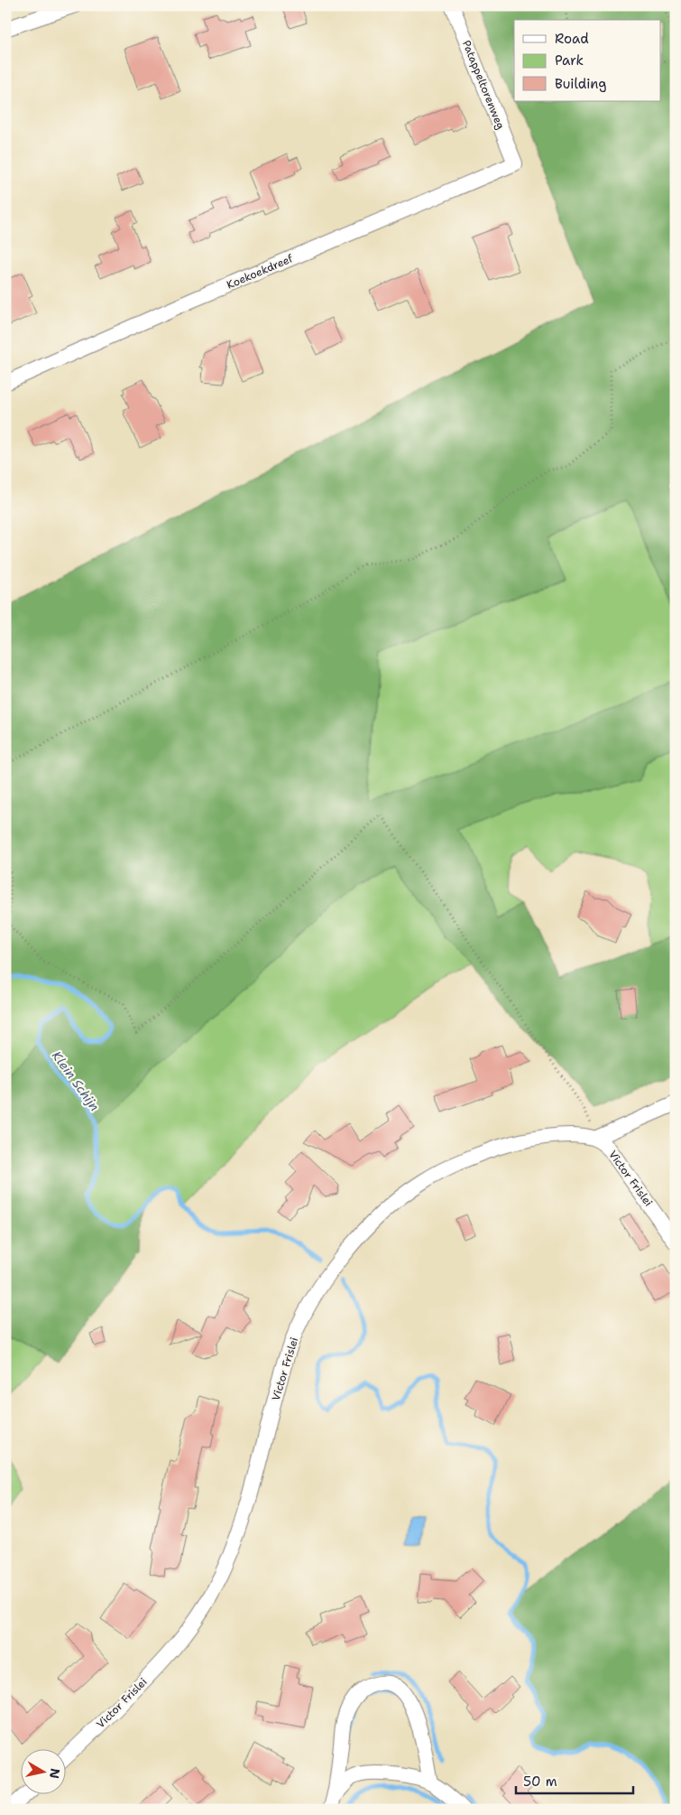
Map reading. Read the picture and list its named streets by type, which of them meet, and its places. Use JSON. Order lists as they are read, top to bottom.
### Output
{
  "streets": {
    "street": ["Patappeltorenweg", "Koekoekdreef", "Victor Frislei"]
  },
  "crossings": [
    ["Patappeltorenweg", "Koekoekdreef"]
  ],
  "water": ["Klein Schijn"],
  "legend": ["Road", "Park", "Building"],
  "scale_bar": "50 m",
  "north": "right"
}
